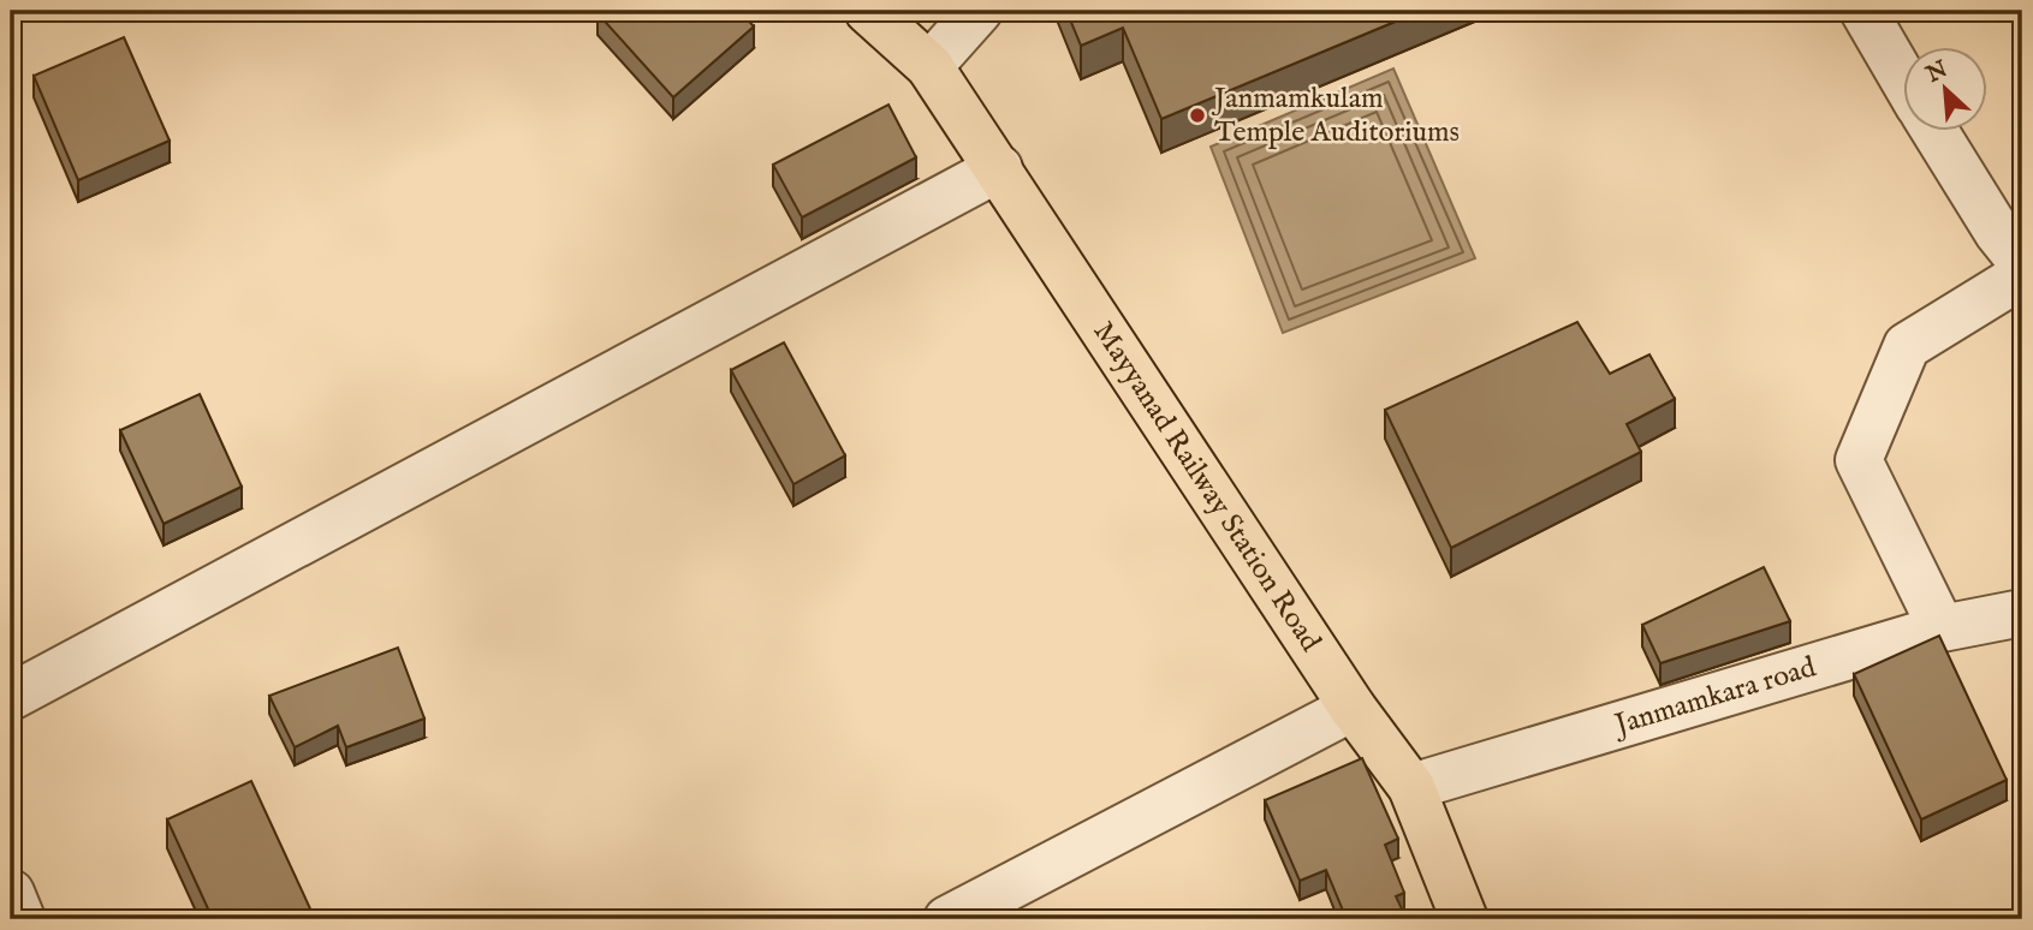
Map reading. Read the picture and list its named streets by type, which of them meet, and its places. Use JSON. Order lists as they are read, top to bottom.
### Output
{
  "streets": {
    "main road": ["Mayyanad Railway Station Road"],
    "street": ["Janmamkara road"]
  },
  "crossings": [
    ["Mayyanad Railway Station Road", "Janmamkara road"]
  ],
  "places": ["Janmamkulam Temple Auditoriums"],
  "north": "top left"
}
